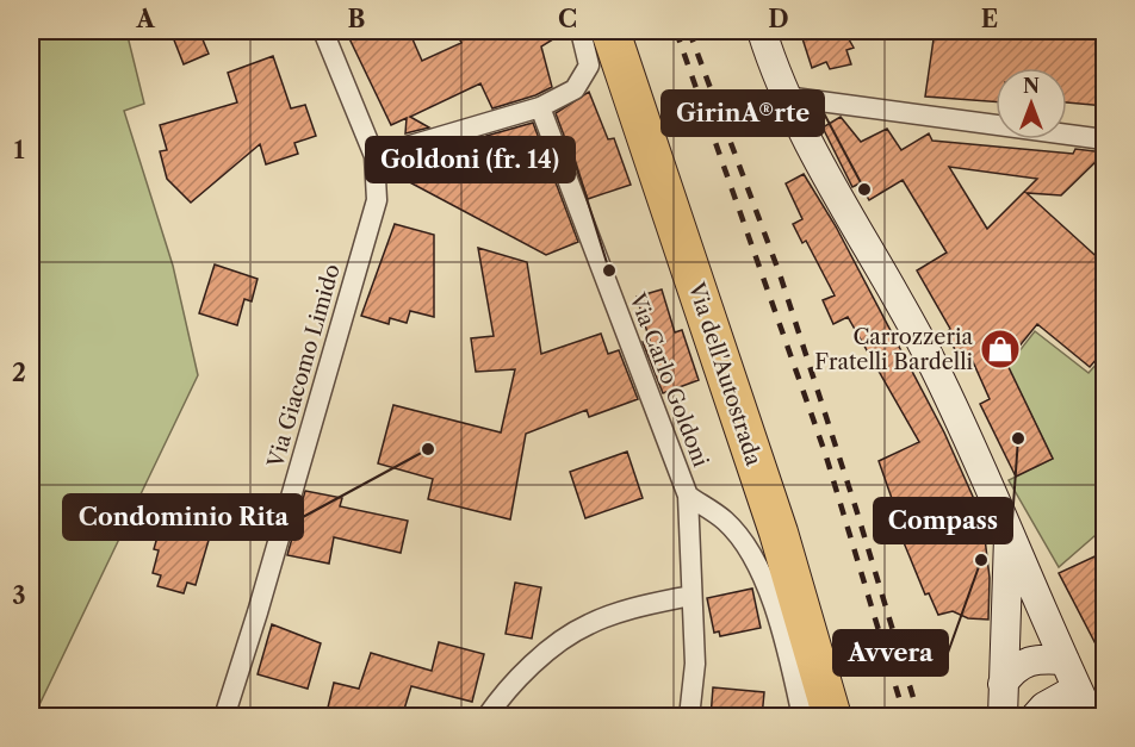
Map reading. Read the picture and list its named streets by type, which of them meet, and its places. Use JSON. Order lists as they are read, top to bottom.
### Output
{
  "streets": {
    "highway": ["Via dell'Autostrada"],
    "street": ["Via Giacomo Limido", "Via Carlo Goldoni"]
  },
  "places": {
    "other": [
      "GirinA®rte",
      "Goldoni (fr. 14)",
      "Compass",
      "Condominio Rita",
      "Avvera"
    ],
    "shop": ["Carrozzeria Fratelli Bardelli"]
  },
  "north": "top",
  "grid": {
    "columns": [
      "A",
      "B",
      "C",
      "D",
      "E"
    ],
    "rows": ["1", "2", "3"]
  }
}
